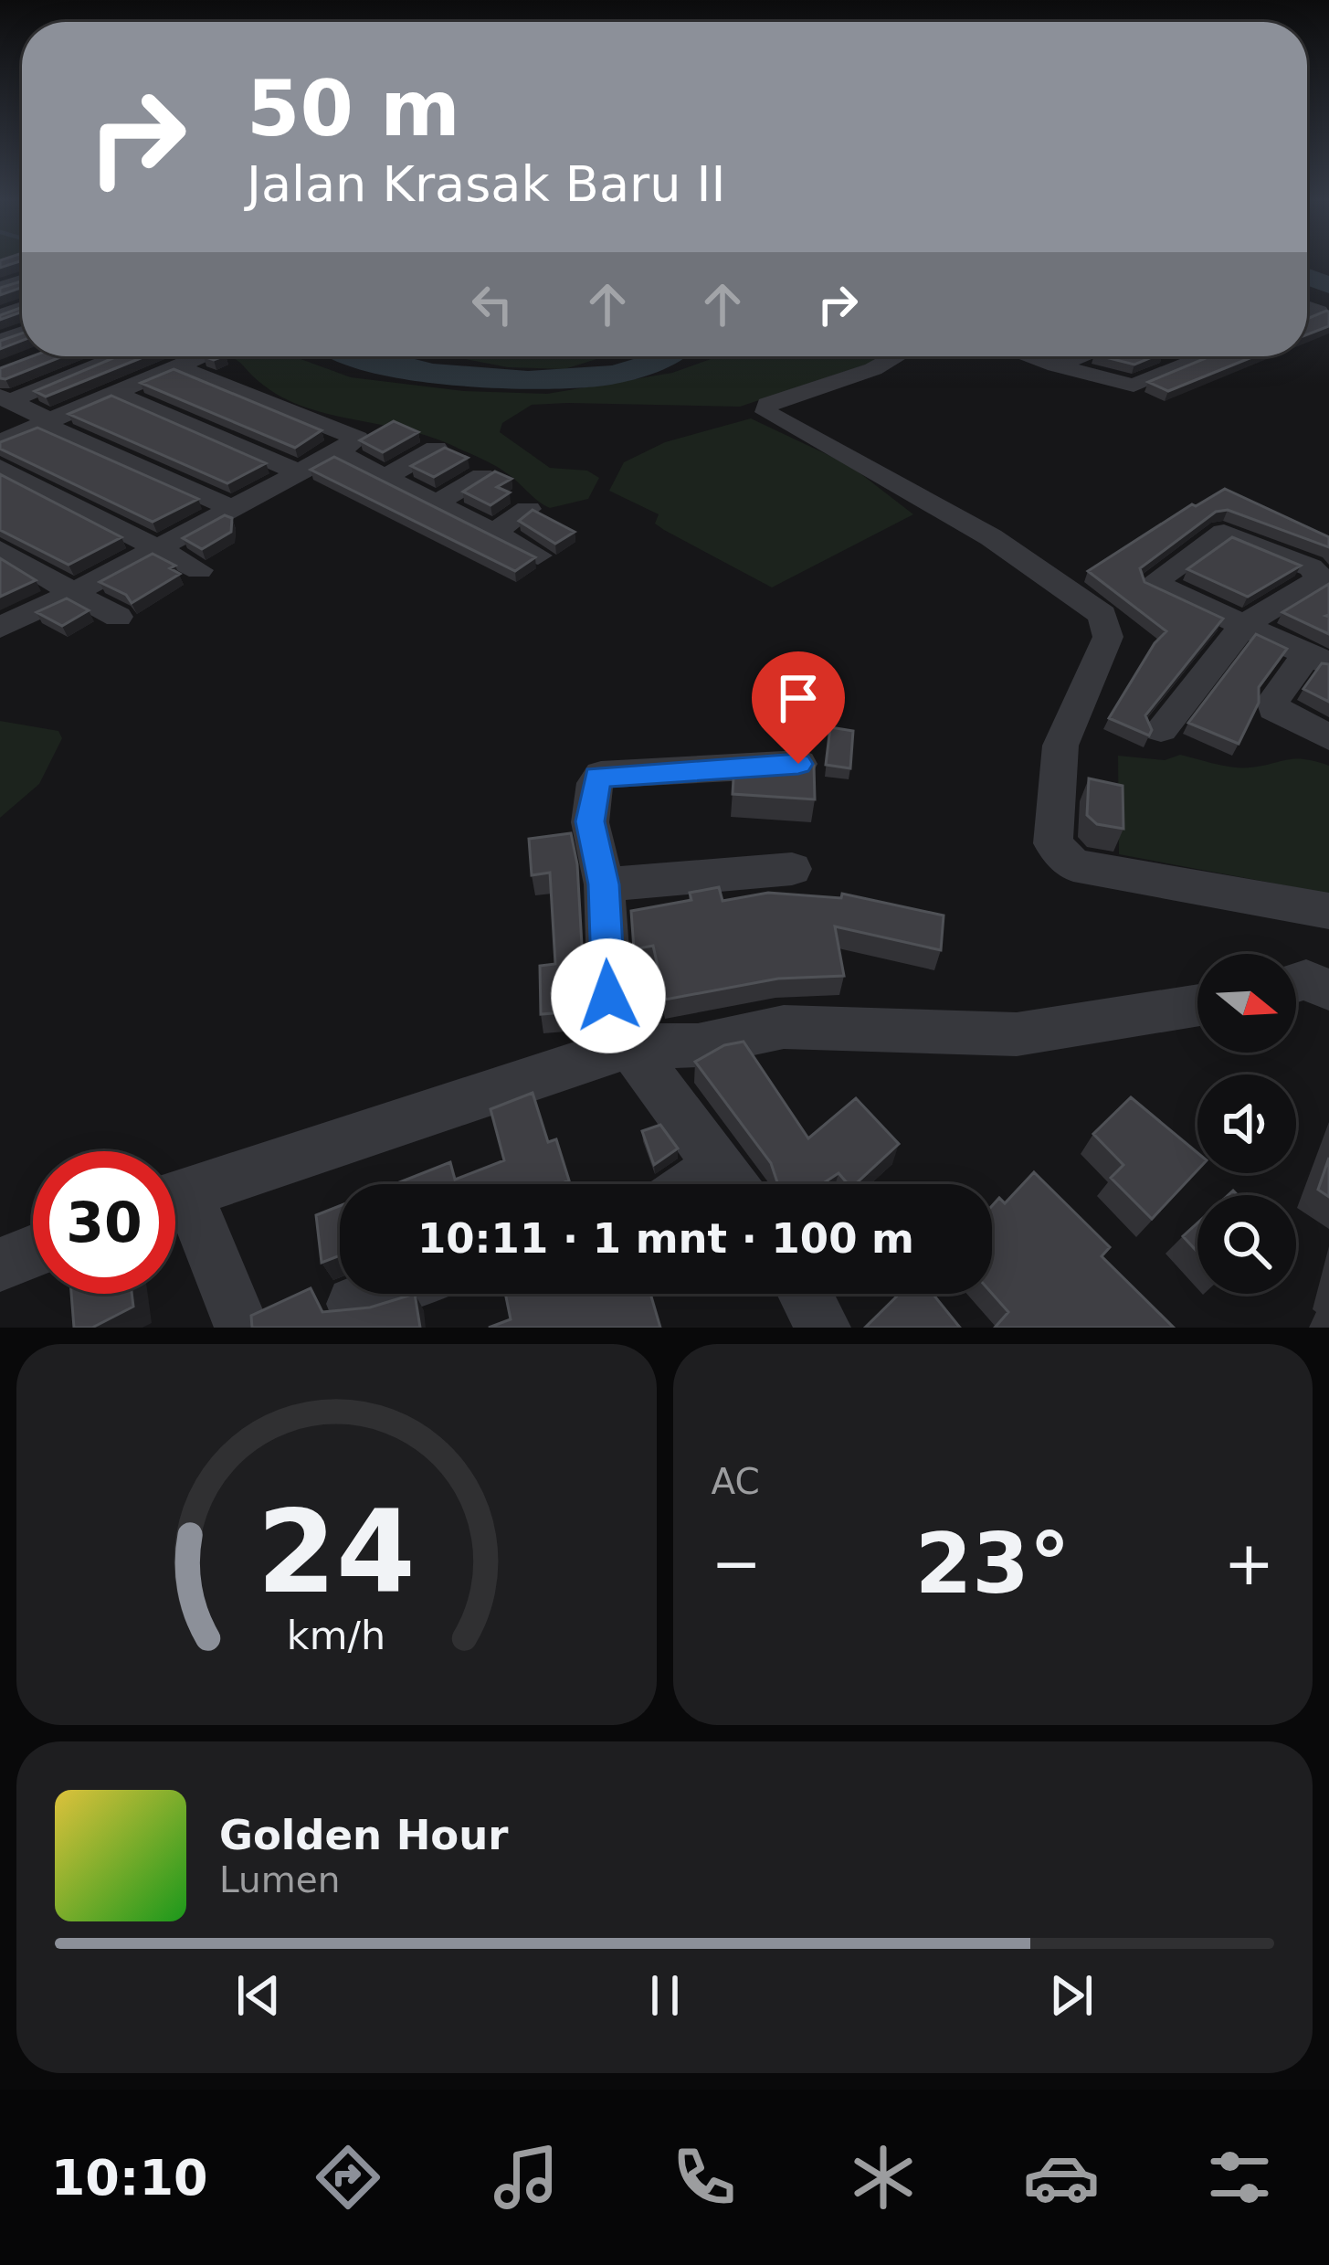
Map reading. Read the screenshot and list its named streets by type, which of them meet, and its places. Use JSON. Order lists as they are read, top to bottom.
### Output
{
  "north": "right",
  "page": {
    "turn": ["50 m", "Jalan Krasak Baru II"],
    "limit": "30",
    "trip": "10:11 · 1 mnt · 100 m",
    "tile": "AC",
    "heat": ["−", "23°", "+"],
    "song": ["Golden Hour", "Lumen"],
    "tabs": "10:10",
    "gauge": ["24", "km/h"]
  }
}
